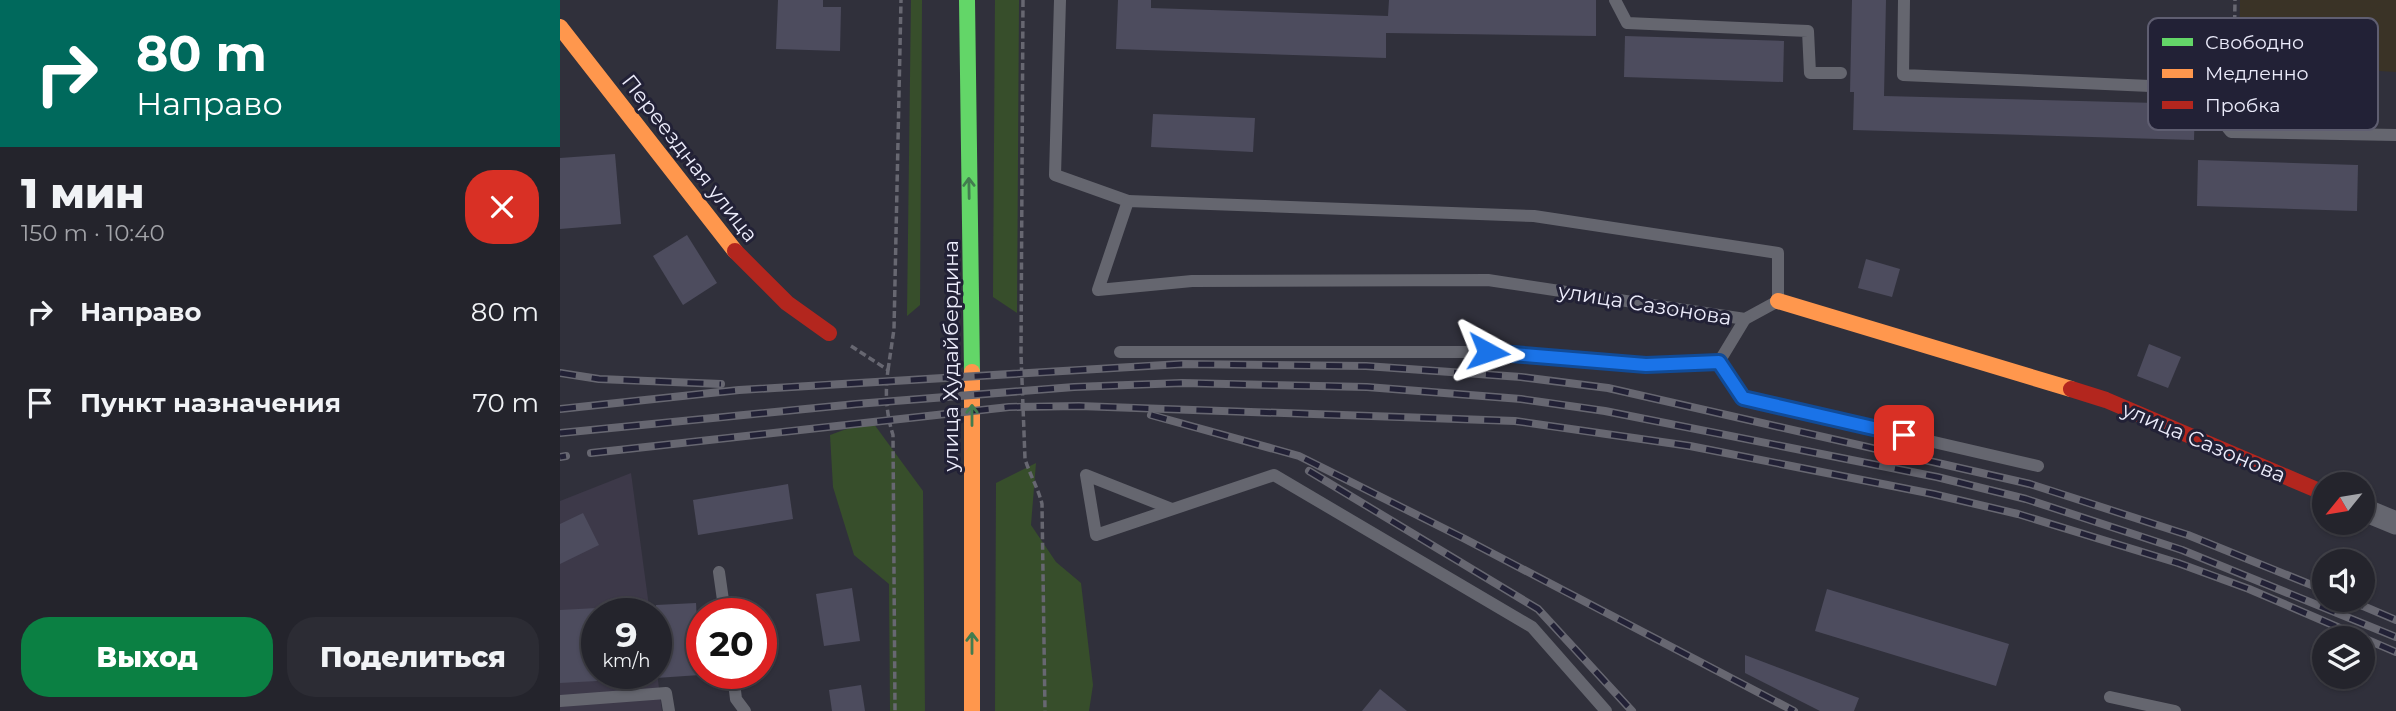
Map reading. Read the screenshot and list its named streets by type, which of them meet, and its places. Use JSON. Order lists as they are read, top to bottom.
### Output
{
  "streets": {
    "street": ["Переездная улица", "улица Сазонова", "улица Худайбердина"]
  },
  "one_way": ["улица Худайбердина"],
  "legend": ["Свободно", "Медленно", "Пробка"],
  "north": "bottom left",
  "page": {
    "turn": ["80 m", "Направо"],
    "heading": ["1 мин", "150 m · 10:40"],
    "list": [
      {
        "name": "Направо",
        "value": "80 m"
      },
      {
        "name": "Пункт назначения",
        "value": "70 m"
      }
    ],
    "speed": "9 km/h",
    "limit": "20",
    "buttons": ["Выход", "Поделиться"]
  }
}
